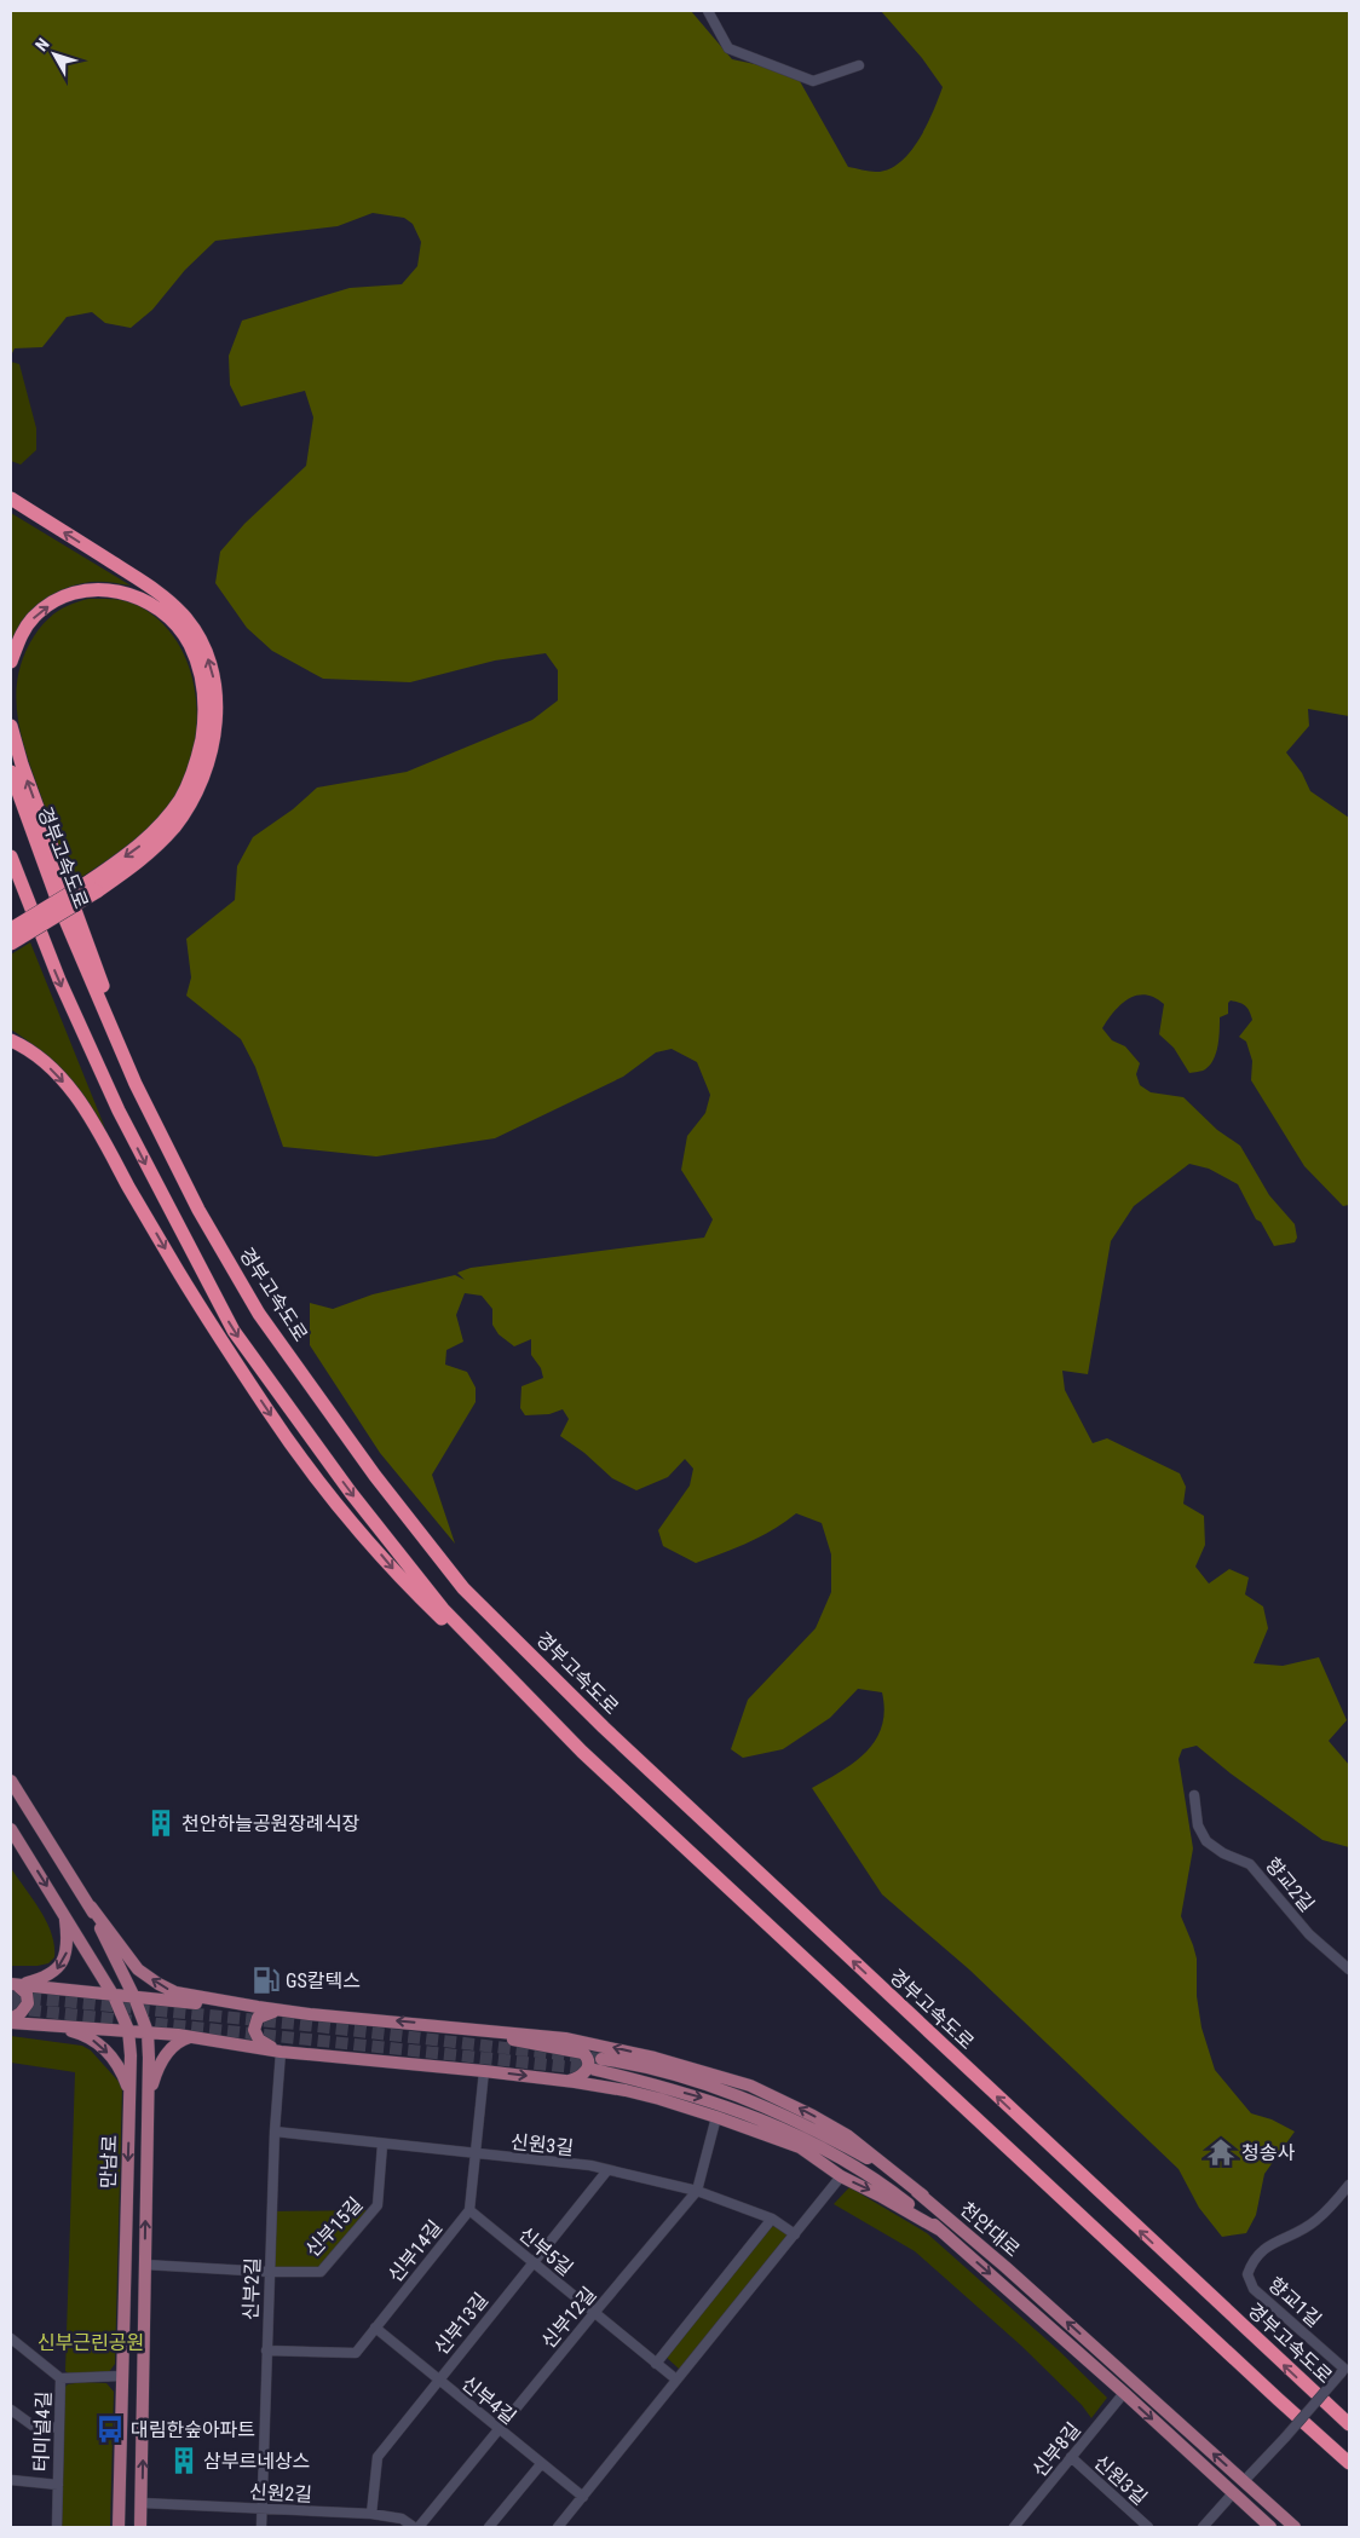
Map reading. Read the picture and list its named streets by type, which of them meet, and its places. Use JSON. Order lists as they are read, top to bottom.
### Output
{
  "streets": {
    "highway": ["경부고속도로"],
    "main road": ["만남로", "천안대로"],
    "street": [
      "향교2길",
      "신원3길",
      "신부15길",
      "신부14길",
      "신부5길",
      "신부2길",
      "향교1길",
      "신부12길",
      "신부13길",
      "신부4길",
      "터미널4길",
      "신부8길",
      "신원2길"
    ]
  },
  "crossings": [
    ["신원3길", "신부15길"],
    ["신원3길", "신부2길"],
    ["신원3길", "신부12길"],
    ["신원3길", "신부13길"],
    ["신원3길", "신부8길"],
    ["만남로", "신부15길"],
    ["만남로", "신원2길"],
    ["신부15길", "신부2길"],
    ["천안대로", "향교1길"],
    ["천안대로", "신부8길"],
    ["신부14길", "신부5길"],
    ["신부14길", "신부2길"],
    ["신부14길", "신부4길"],
    ["신부5길", "신부12길"],
    ["신부5길", "신부13길"],
    ["신부2길", "신원2길"],
    ["신부12길", "신부4길"],
    ["신부12길", "신원2길"],
    ["신부13길", "신부4길"],
    ["신부13길", "신원2길"]
  ],
  "parks": ["신부근린공원"],
  "places": {
    "building": ["천안하늘공원장례식장", "삼부르네상스"],
    "fuel station": ["GS칼텍스"],
    "temple": ["청송사"],
    "bus stop": ["대림한숲아파트"]
  },
  "north": "top left"
}
